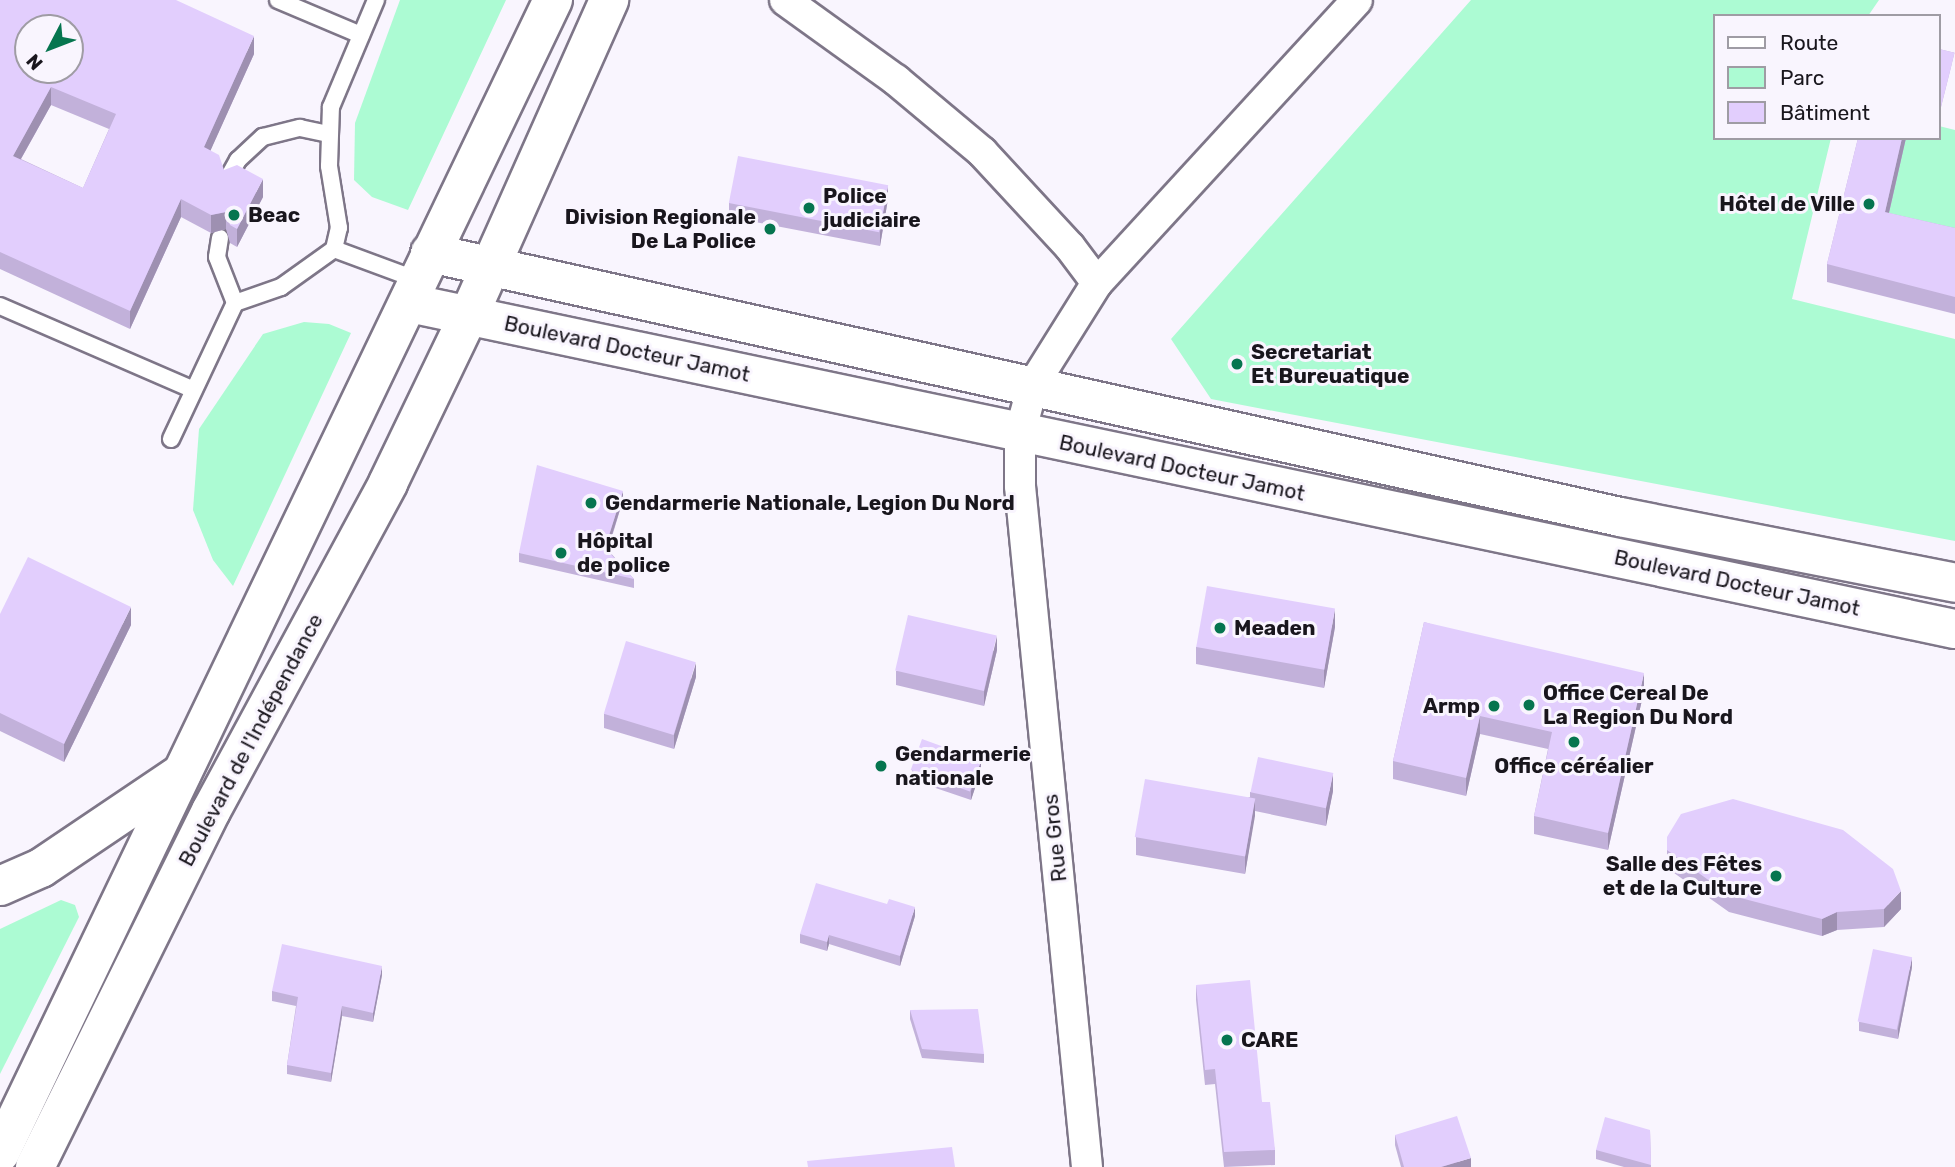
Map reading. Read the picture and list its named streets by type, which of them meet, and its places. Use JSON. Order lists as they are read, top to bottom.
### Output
{
  "streets": {
    "main road": ["Boulevard Docteur Jamot", "Boulevard de l'Indépendance"],
    "street": ["Rue Gros"]
  },
  "crossings": [
    ["Boulevard Docteur Jamot", "Boulevard de l'Indépendance"],
    ["Boulevard Docteur Jamot", "Rue Gros"]
  ],
  "places": [
    "Hôtel de Ville",
    "Police judiciaire",
    "Beac",
    "Division Regionale De La Police",
    "Secretariat Et Bureuatique",
    "Gendarmerie Nationale, Legion Du Nord",
    "Hôpital de police",
    "Meaden",
    "Office Cereal De La Region Du Nord",
    "Armp",
    "Office céréalier",
    "Gendarmerie nationale",
    "Salle des Fêtes et de la Culture",
    "CARE"
  ],
  "legend": ["Route", "Parc", "Bâtiment"],
  "north": "bottom left"
}
